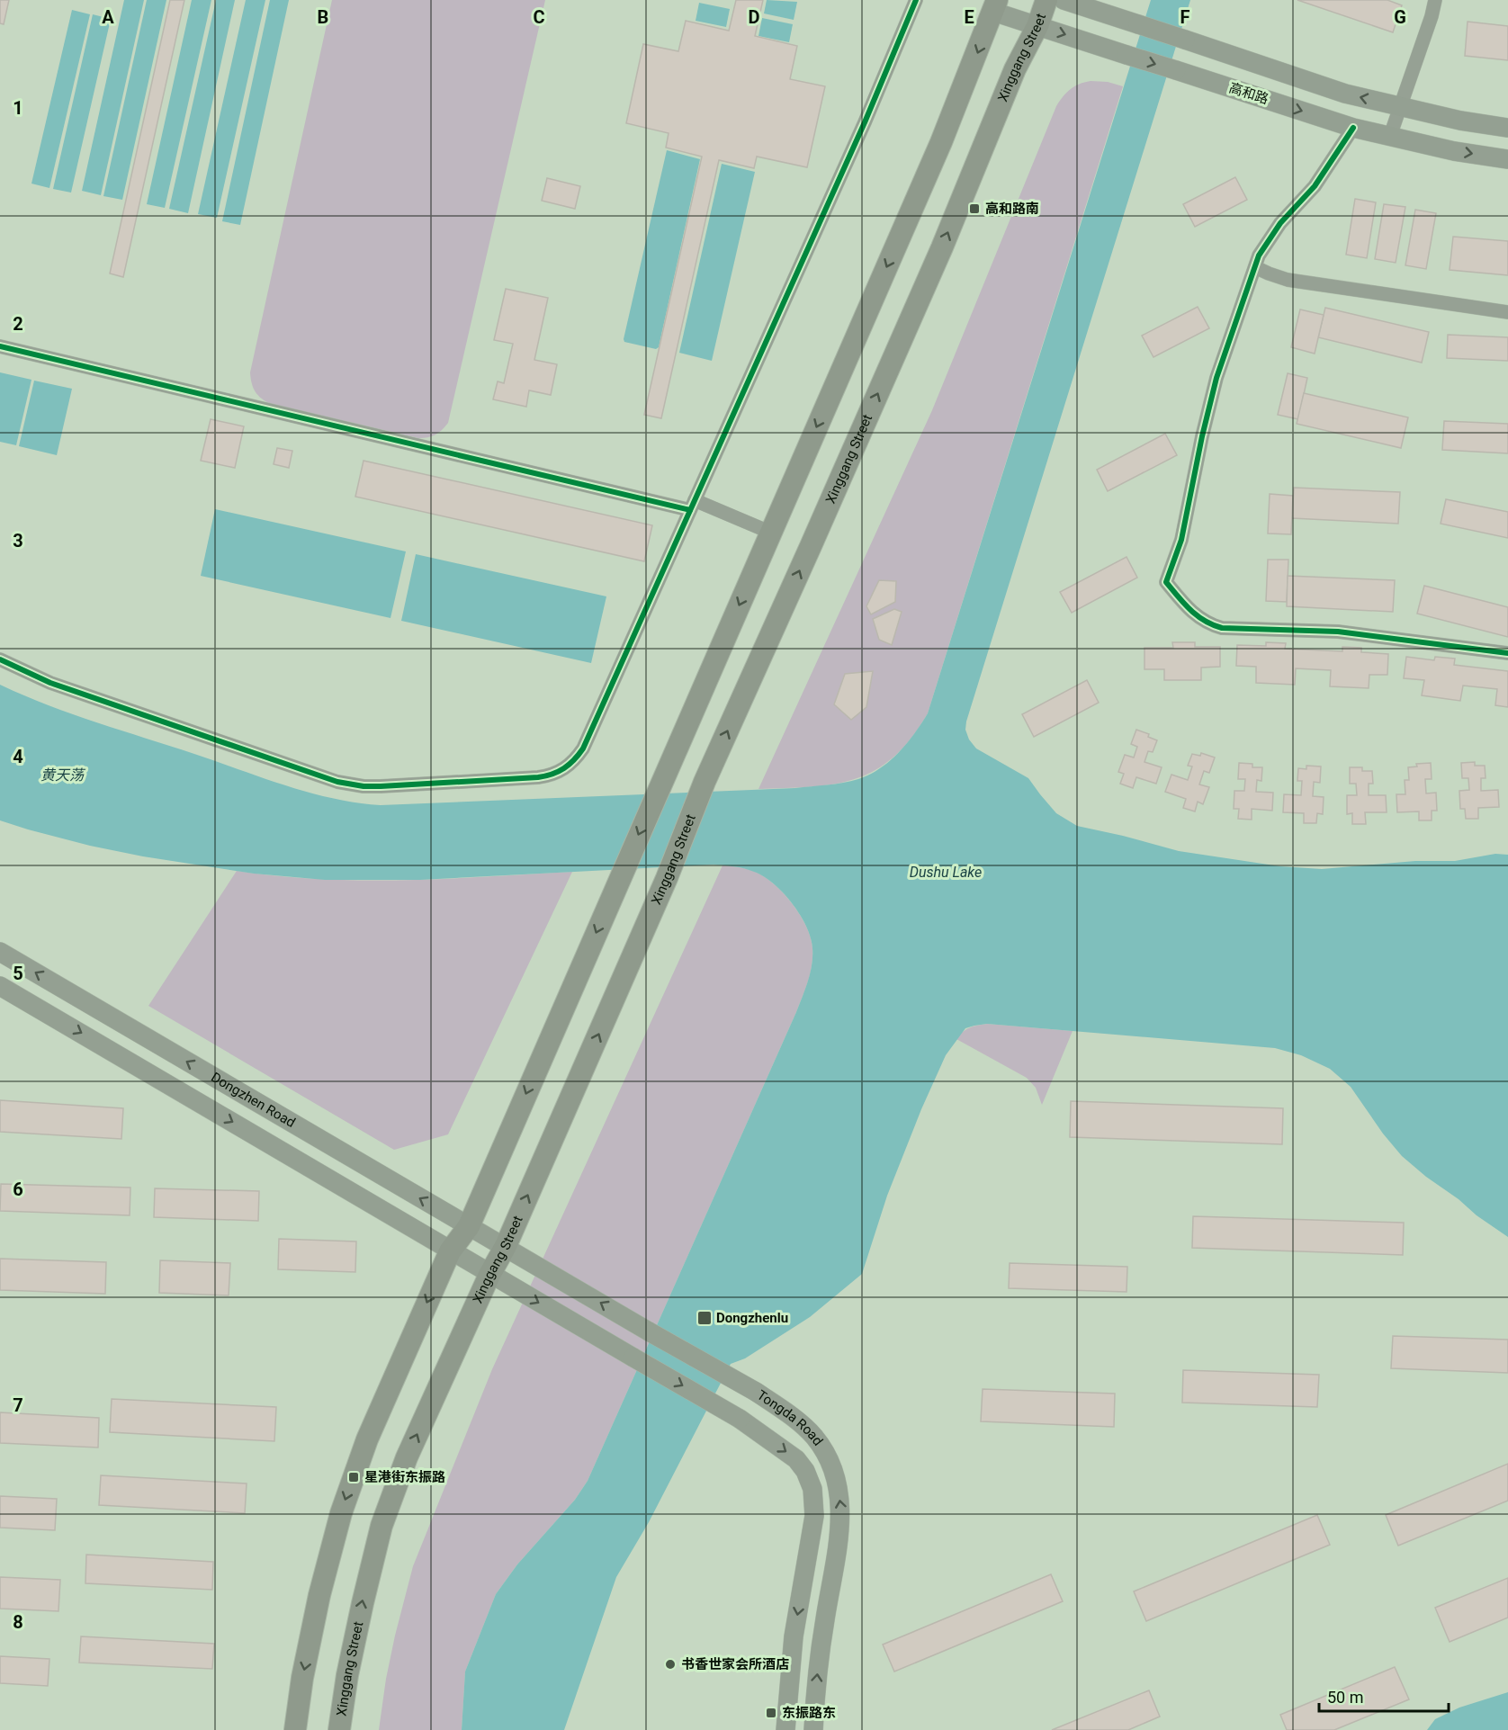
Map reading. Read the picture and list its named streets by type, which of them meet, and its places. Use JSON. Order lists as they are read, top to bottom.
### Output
{
  "streets": {
    "main road": [
      "Xinggang Street",
      "高和路",
      "Dongzhen Road",
      "Tongda Road"
    ]
  },
  "crossings": [
    ["Xinggang Street", "高和路"],
    ["Xinggang Street", "Dongzhen Road"],
    ["Xinggang Street", "Tongda Road"],
    ["Dongzhen Road", "Tongda Road"]
  ],
  "water": ["黄天荡", "Dushu Lake"],
  "places": {
    "transit": [
      "高和路南",
      "Dongzhenlu",
      "星港街东振路",
      "东振路东"
    ],
    "other": ["书香世家会所酒店"]
  },
  "scale_bar": "50 m",
  "grid": {
    "columns": [
      "A",
      "B",
      "C",
      "D",
      "E",
      "F",
      "G"
    ],
    "rows": [
      "1",
      "2",
      "3",
      "4",
      "5",
      "6",
      "7",
      "8"
    ]
  }
}
